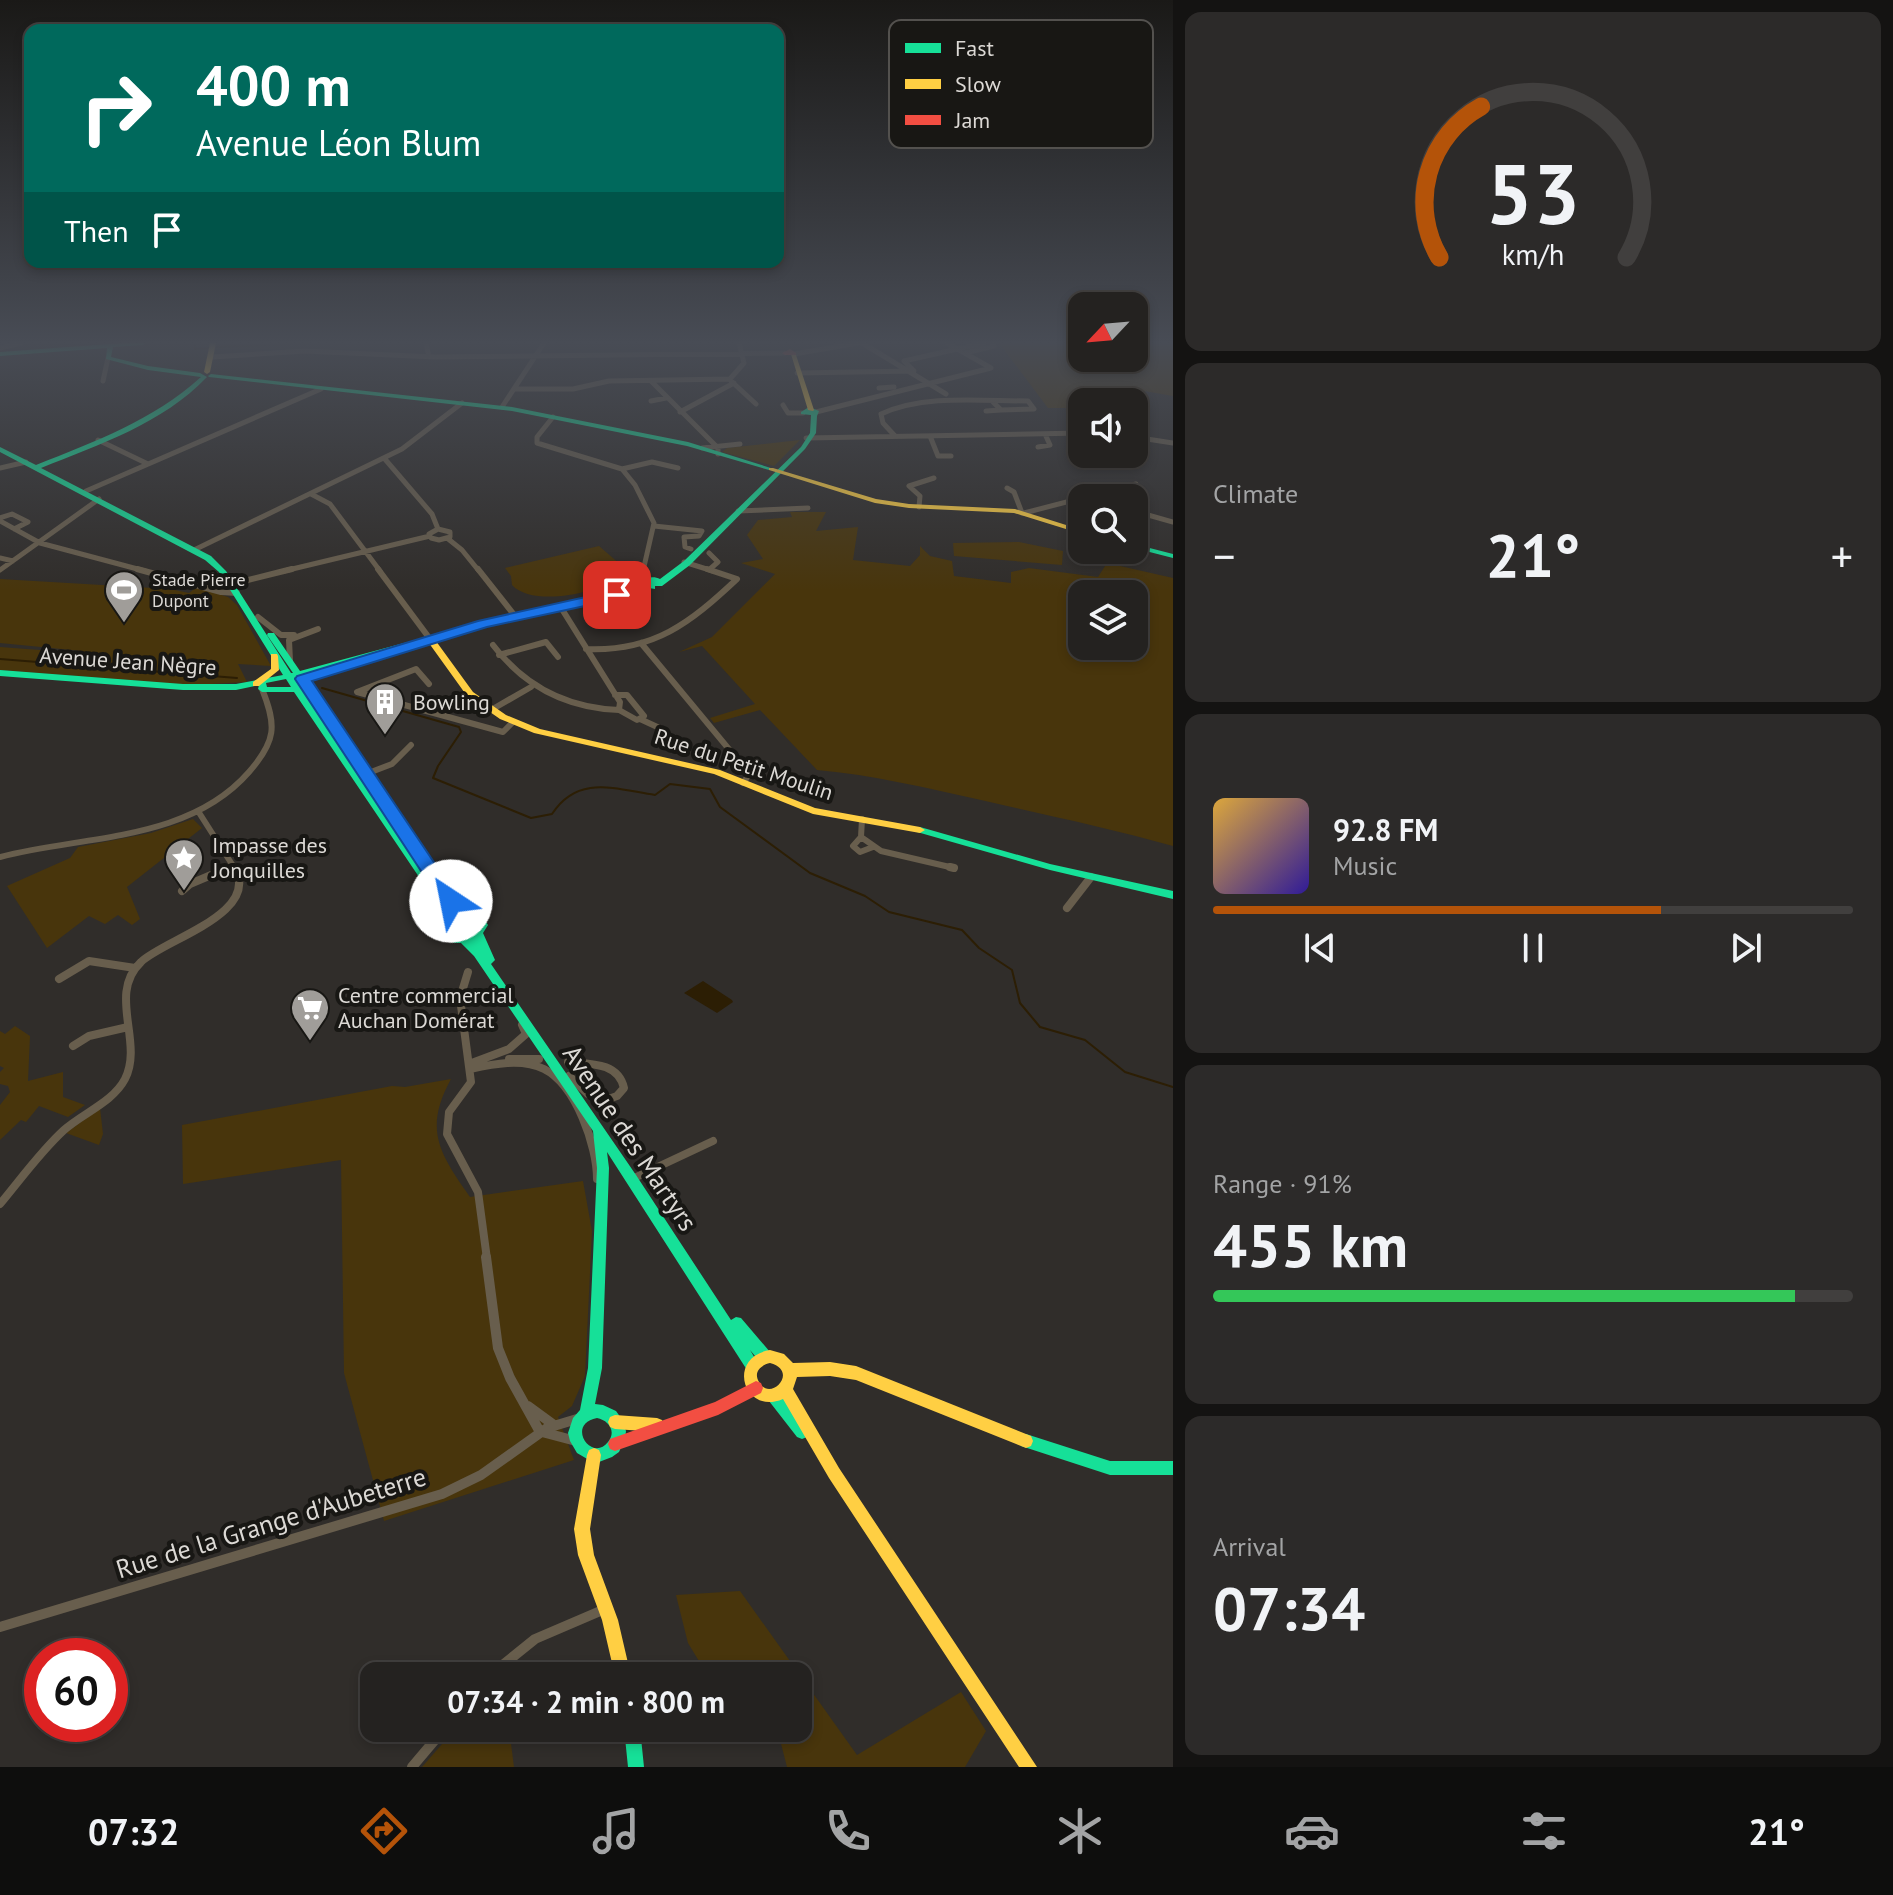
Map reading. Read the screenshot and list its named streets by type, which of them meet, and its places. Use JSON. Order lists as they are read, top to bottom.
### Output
{
  "streets": {
    "main road": ["Avenue Jean Nègre", "Rue du Petit Moulin", "Avenue des Martyrs"],
    "street": ["Rue de la Grange d'Aubeterre"]
  },
  "crossings": [
    ["Avenue Jean Nègre", "Rue du Petit Moulin"]
  ],
  "places": {
    "sports": ["Stade Pierre Dupont"],
    "building": ["Bowling"],
    "place": ["Impasse des Jonquilles"],
    "supermarket": ["Centre commercial Auchan Domérat"]
  },
  "legend": ["Fast", "Slow", "Jam"],
  "north": "bottom left",
  "page": {
    "turn": ["400 m", "Avenue Léon Blum"],
    "then": "Then",
    "tile": [
      "Climate",
      ["Range · 91%", "455 km"],
      ["Arrival", "07:34"]
    ],
    "heat": ["−", "21°", "+"],
    "song": ["92.8 FM", "Music"],
    "limit": "60",
    "trip": "07:34 · 2 min · 800 m",
    "tabs": ["07:32", "21°"],
    "gauge": ["53", "km/h"]
  }
}
